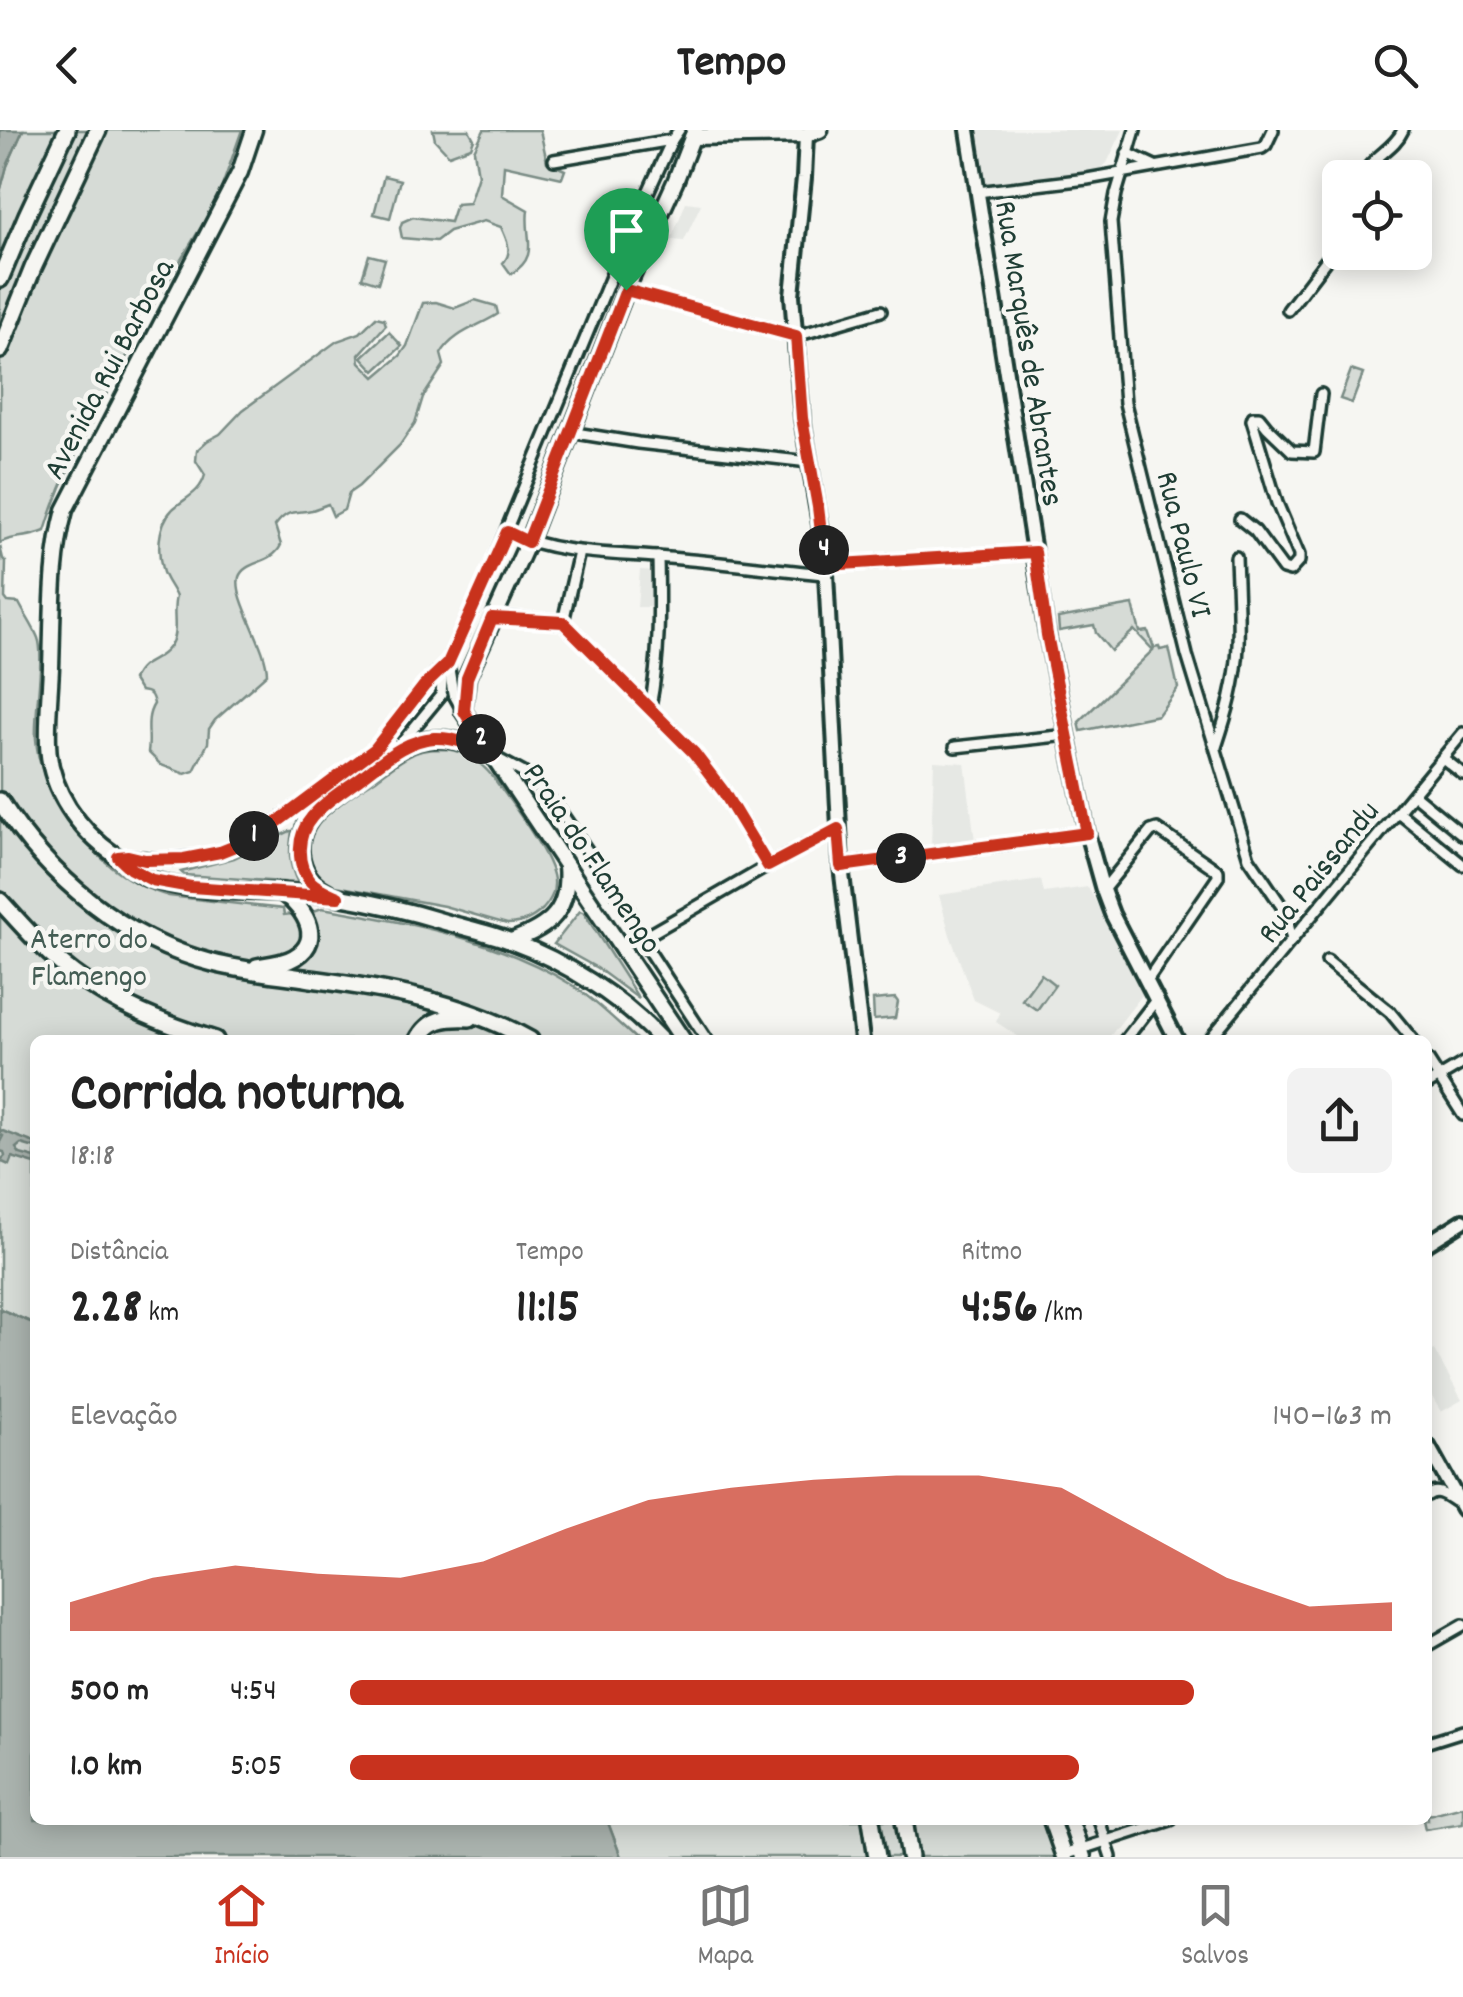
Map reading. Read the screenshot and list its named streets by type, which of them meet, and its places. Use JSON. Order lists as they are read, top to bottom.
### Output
{
  "streets": {
    "main road": ["Avenida Rui Barbosa", "Praia do Flamengo"],
    "street": ["Rua Marquês de Abrantes", "Rua Paulo VI", "Rua Paissandu"]
  },
  "crossings": [
    ["Avenida Rui Barbosa", "Praia do Flamengo"],
    ["Rua Paulo VI", "Rua Paissandu"]
  ],
  "parks": ["Aterro do Flamengo"],
  "page": {
    "header": "Tempo",
    "pins": [
      "4",
      "2",
      "1",
      "3"
    ],
    "heading": ["Corrida noturna", "18:18"],
    "stats": [
      ["Distância", "2.28 km"],
      ["Tempo", "11:15"],
      ["Ritmo", "4:56 /km"]
    ],
    "chart": ["Elevação", "140–163 m"],
    "list": [
      {
        "name": "500 m",
        "note": "4:54"
      },
      {
        "name": "1.0 km",
        "note": "5:05"
      }
    ],
    "tabs": ["Início", "Mapa", "Salvos"]
  }
}
